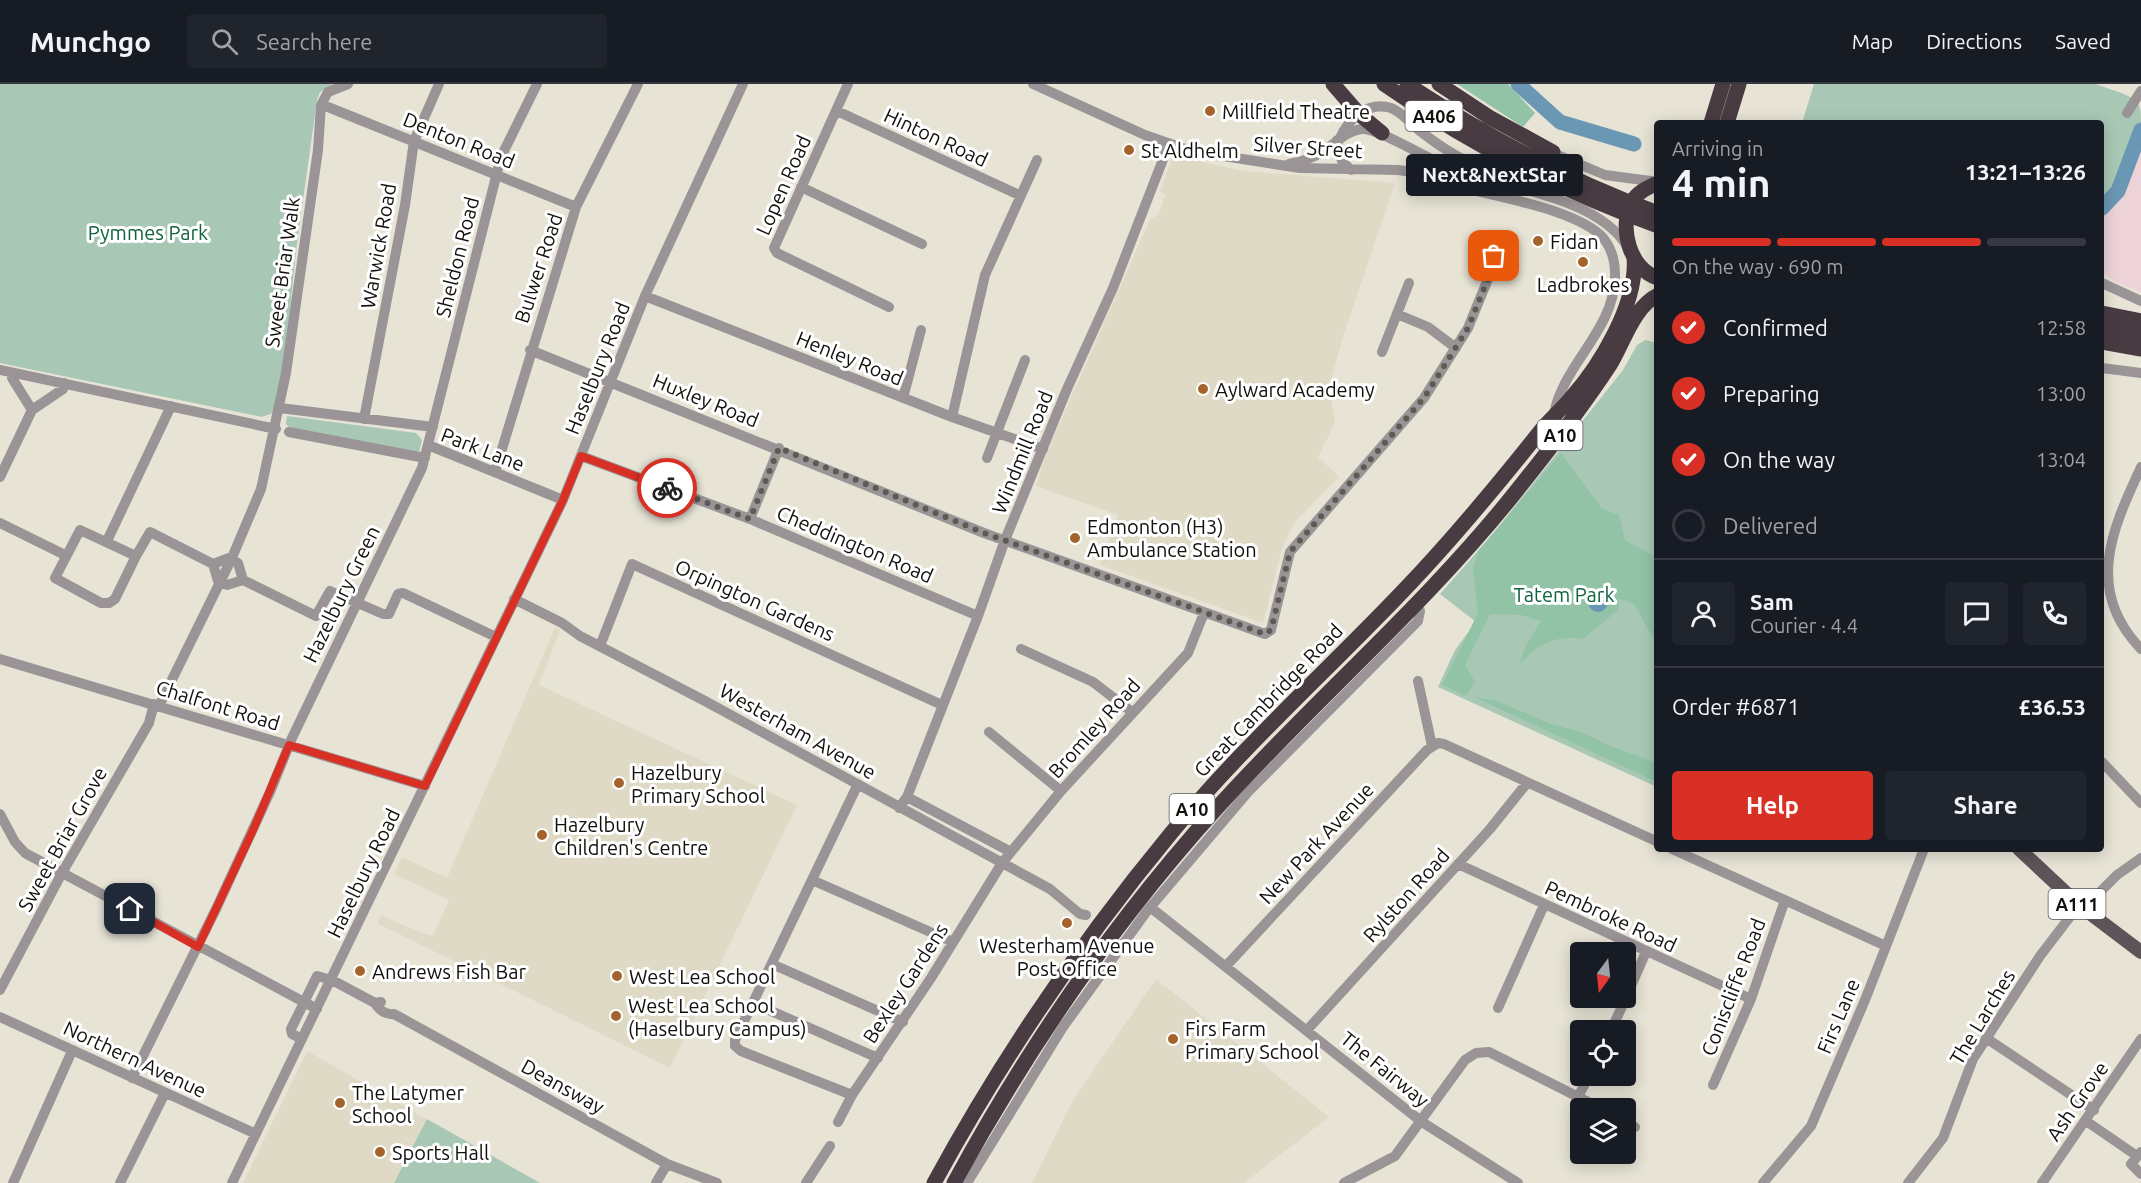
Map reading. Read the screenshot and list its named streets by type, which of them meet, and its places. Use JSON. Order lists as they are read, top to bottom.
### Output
{
  "streets": {
    "highway": ["A406", "A10", "Great Cambridge Road"],
    "main road": ["A111"],
    "street": [
      "Hinton Road",
      "Denton Road",
      "Silver Street",
      "Lopen Road",
      "Warwick Road",
      "Sheldon Road",
      "Bulwer Road",
      "Sweet Briar Walk",
      "Henley Road",
      "Haselbury Road",
      "Huxley Road",
      "Park Lane",
      "Windmill Road",
      "Cheddington Road",
      "Hazelbury Green",
      "Orpington Gardens",
      "Chalfont Road",
      "Bromley Road",
      "Westerham Avenue",
      "Sweet Briar Grove",
      "New Park Avenue",
      "Rylston Road",
      "Pembroke Road",
      "Bexley Gardens",
      "Coniscliffe Road",
      "Firs Lane",
      "The Larches",
      "Northern Avenue",
      "The Fairway",
      "Deansway",
      "Ash Grove"
    ]
  },
  "crossings": [
    ["Hinton Road", "Lopen Road"],
    ["Denton Road", "Warwick Road"],
    ["Denton Road", "Sheldon Road"],
    ["Denton Road", "Bulwer Road"],
    ["Denton Road", "Sweet Briar Walk"],
    ["Silver Street", "Windmill Road"],
    ["Silver Street", "Great Cambridge Road"],
    ["Warwick Road", "Park Lane"],
    ["Sheldon Road", "Park Lane"],
    ["Bulwer Road", "Huxley Road"],
    ["Bulwer Road", "Park Lane"],
    ["Sweet Briar Walk", "Park Lane"],
    ["Sweet Briar Walk", "Sweet Briar Grove"],
    ["Henley Road", "Haselbury Road"],
    ["Henley Road", "Windmill Road"],
    ["Haselbury Road", "Huxley Road"],
    ["Haselbury Road", "Park Lane"],
    ["Haselbury Road", "Cheddington Road"],
    ["Haselbury Road", "Chalfont Road"],
    ["Haselbury Road", "Westerham Avenue"],
    ["Haselbury Road", "Northern Avenue"],
    ["Haselbury Road", "Deansway"],
    ["Huxley Road", "Windmill Road"],
    ["Huxley Road", "Bromley Road"],
    ["Park Lane", "Hazelbury Green"],
    ["Windmill Road", "Cheddington Road"],
    ["Windmill Road", "Orpington Gardens"],
    ["Windmill Road", "Westerham Avenue"],
    ["Hazelbury Green", "Chalfont Road"],
    ["Hazelbury Green", "Northern Avenue"],
    ["Orpington Gardens", "Westerham Avenue"],
    ["Great Cambridge Road", "Westerham Avenue"],
    ["Chalfont Road", "Sweet Briar Grove"],
    ["Bromley Road", "Westerham Avenue"],
    ["Bromley Road", "Bexley Gardens"],
    ["Westerham Avenue", "Bexley Gardens"],
    ["New Park Avenue", "The Fairway"],
    ["Rylston Road", "Pembroke Road"],
    ["Rylston Road", "The Fairway"],
    ["A111", "The Larches"],
    ["Pembroke Road", "Coniscliffe Road"]
  ],
  "parks": ["Pymmes Park", "Tatem Park"],
  "places": [
    "Millfield Theatre",
    "St Aldhelm",
    "Fidan",
    "Next&NextStar",
    "Ladbrokes",
    "Aylward Academy",
    "Edmonton (H3) Ambulance Station",
    "Hazelbury Primary School",
    "Hazelbury Children's Centre",
    "Westerham Avenue Post Office",
    "Andrews Fish Bar",
    "West Lea School",
    "West Lea School (Haselbury Campus)",
    "Firs Farm Primary School",
    "The Latymer School",
    "Sports Hall"
  ],
  "north": "bottom",
  "page": {
    "header": "Munchgo",
    "search": "Search here",
    "nav": ["Map", "Directions", "Saved"],
    "heading": ["4 min", "Arriving in", "13:21–13:26"],
    "panel": [
      "Sam",
      "Courier · 4.4",
      "Order #6871",
      "£36.53"
    ],
    "bubble": "Next&NextStar",
    "bar": "On the way · 690 m",
    "list": [
      ["Confirmed", "12:58"],
      ["Preparing", "13:00"],
      ["On the way", "13:04"],
      "Delivered"
    ],
    "buttons": ["Help", "Share"]
  }
}
